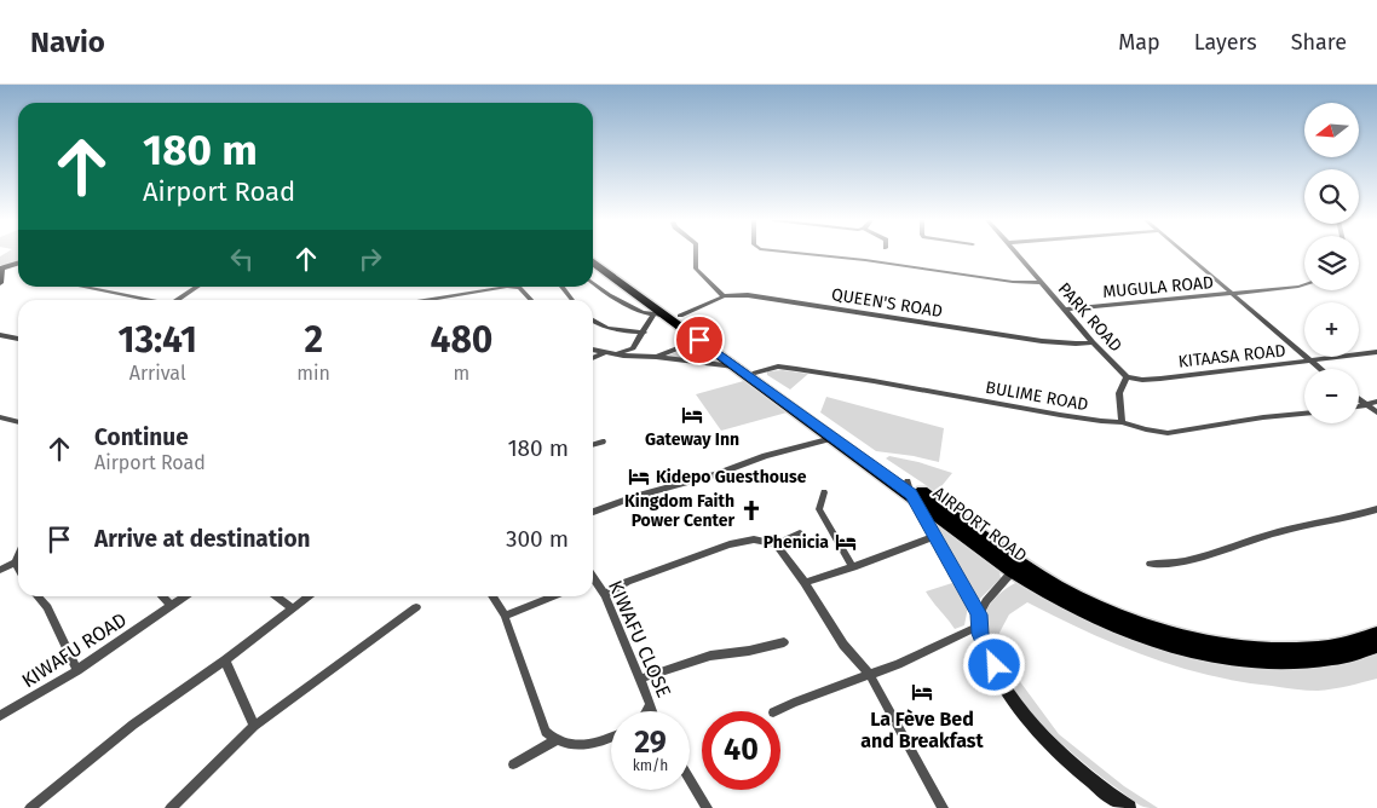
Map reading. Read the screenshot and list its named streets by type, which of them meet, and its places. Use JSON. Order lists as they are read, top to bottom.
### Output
{
  "streets": {
    "highway": ["AIRPORT ROAD"],
    "street": [
      "MUGULA ROAD",
      "QUEEN'S ROAD",
      "PARK ROAD",
      "KITAASA ROAD",
      "BULIME ROAD",
      "KIWAFU CLOSE",
      "KIWAFU ROAD"
    ]
  },
  "crossings": [
    ["MUGULA ROAD", "PARK ROAD"],
    ["QUEEN'S ROAD", "PARK ROAD"],
    ["QUEEN'S ROAD", "AIRPORT ROAD"],
    ["PARK ROAD", "KITAASA ROAD"],
    ["BULIME ROAD", "AIRPORT ROAD"]
  ],
  "places": {
    "hotel": [
      "Gateway Inn",
      "Kidepo Guesthouse",
      "Phenicia",
      "La Fève Bed and Breakfast"
    ],
    "church": ["Kingdom Faith Power Center"]
  },
  "north": "left",
  "page": {
    "header": "Navio",
    "nav": ["Map", "Layers", "Share"],
    "map_buttons": ["+", "−"],
    "turn": ["180 m", "Airport Road"],
    "eta": [
      "13:41",
      "Arrival",
      "2",
      "min",
      "480",
      "m"
    ],
    "list": [
      {
        "name": "Continue",
        "note": "Airport Road",
        "value": "180 m"
      },
      {
        "name": "Arrive at destination",
        "value": "300 m"
      }
    ],
    "speed": "29 km/h",
    "limit": "40"
  }
}
